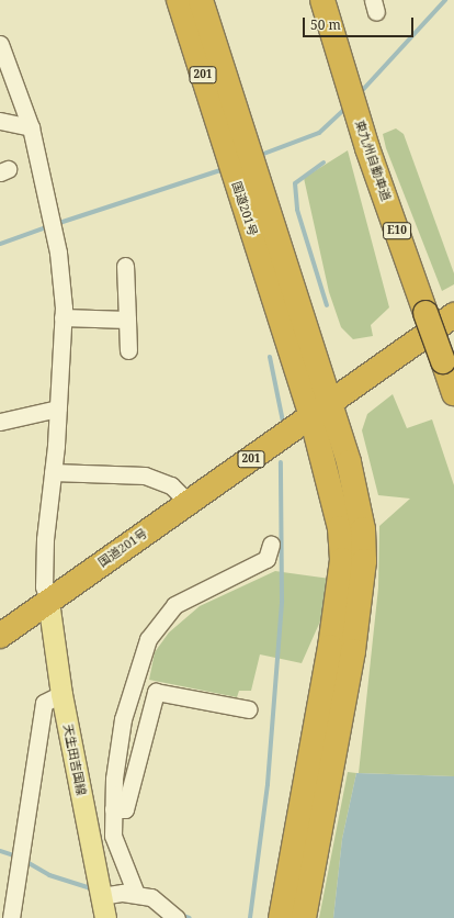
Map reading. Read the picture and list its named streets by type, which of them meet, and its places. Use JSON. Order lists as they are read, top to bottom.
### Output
{
  "streets": {
    "highway": [
      "201",
      "東九州自動車道",
      "国道201号",
      "E10"
    ],
    "main road": ["天生田吉国線"]
  },
  "crossings": [
    ["東九州自動車道", "国道201号"],
    ["国道201号", "天生田吉国線"]
  ],
  "scale_bar": "50 m"
}
